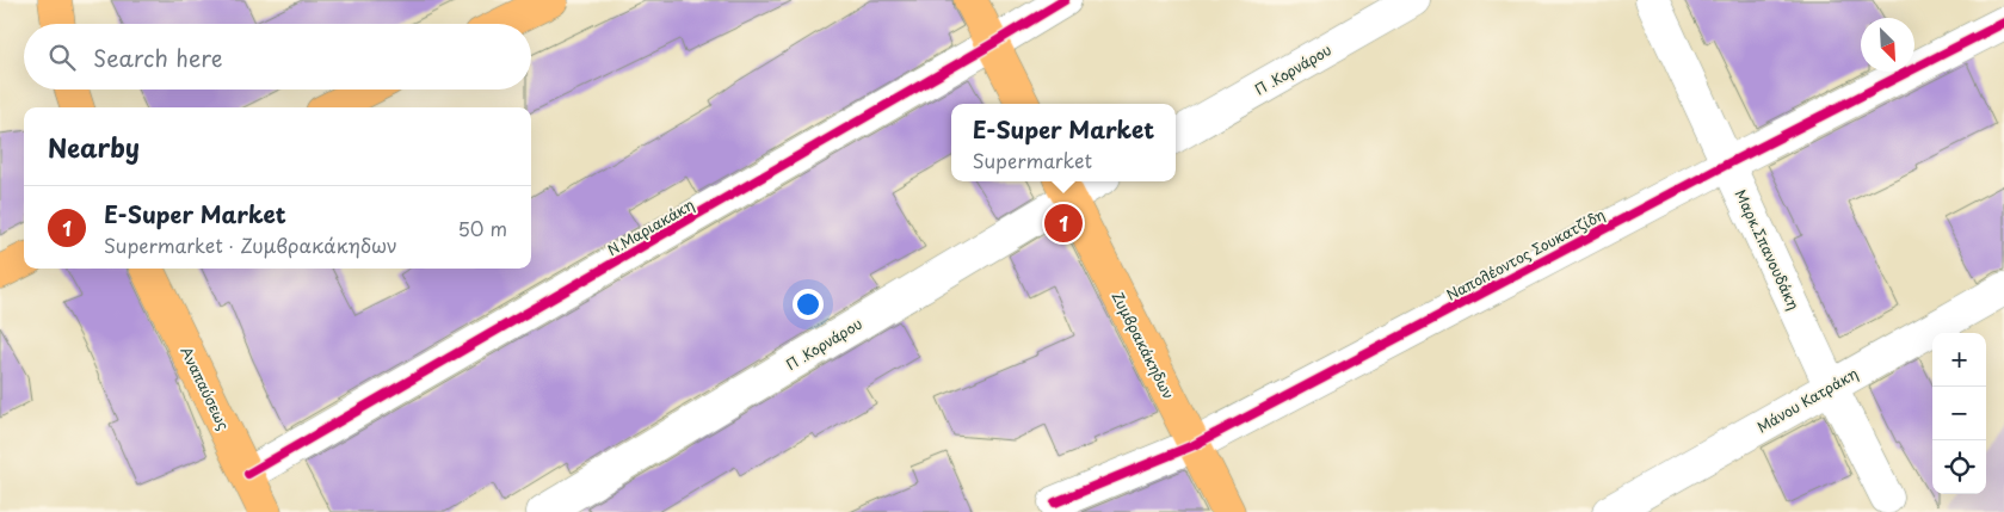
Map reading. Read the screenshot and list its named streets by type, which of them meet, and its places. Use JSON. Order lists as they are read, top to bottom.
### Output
{
  "streets": {
    "main road": ["Ζυμβρακάκηδων", "Αναπαύσεως"],
    "street": [
      "Π .Κορνάρου",
      "Ν.Μαριακάκη",
      "Μαρκ.Σπανουδάκη",
      "Ναπολέοντος Σουκατζίδη",
      "Μάνου Κατράκη"
    ]
  },
  "crossings": [
    ["Π .Κορνάρου", "Ζυμβρακάκηδων"],
    ["Ν.Μαριακάκη", "Αναπαύσεως"],
    ["Μαρκ.Σπανουδάκη", "Ναπολέοντος Σουκατζίδη"],
    ["Μαρκ.Σπανουδάκη", "Μάνου Κατράκη"],
    ["Ναπολέοντος Σουκατζίδη", "Ζυμβρακάκηδων"]
  ],
  "north": "bottom right",
  "page": {
    "search": "Search here",
    "popup": ["E-Super Market", "Supermarket"],
    "heading": "Nearby",
    "list": [
      {
        "mark": "1",
        "name": "E-Super Market",
        "note": "Supermarket · Ζυμβρακάκηδων",
        "value": "50 m"
      }
    ],
    "pins": "1",
    "map_buttons": ["+", "−"]
  }
}
